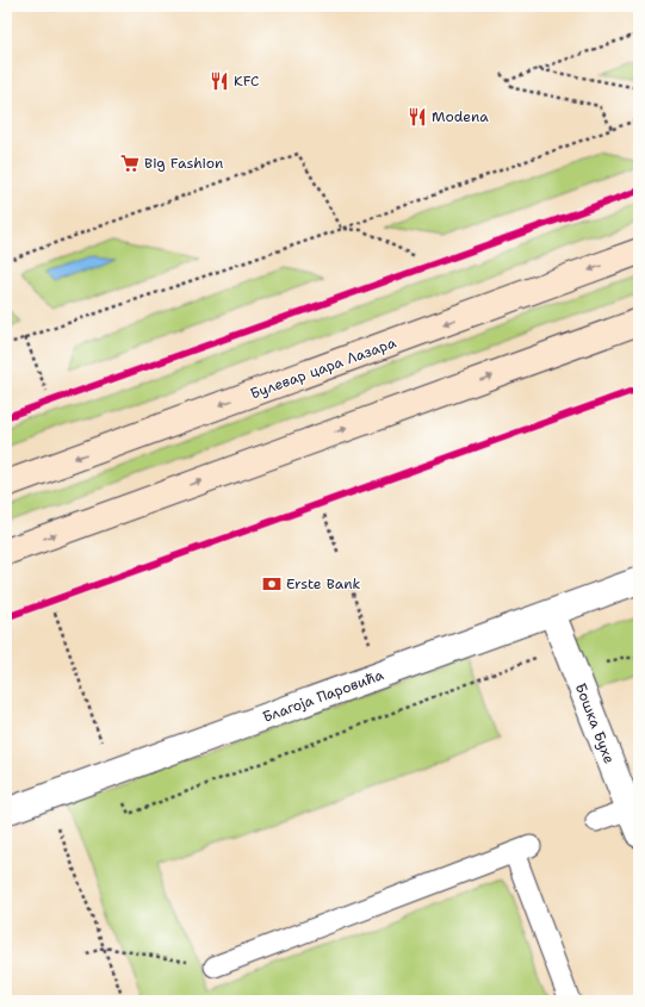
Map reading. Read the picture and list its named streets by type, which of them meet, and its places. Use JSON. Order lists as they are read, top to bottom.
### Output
{
  "streets": {
    "main road": ["Булевар цара Лазара"],
    "street": ["Благоја Паровића", "Бошка Бухе"]
  },
  "crossings": [
    ["Благоја Паровића", "Бошка Бухе"]
  ],
  "places": {
    "restaurant": ["KFC", "Modena"],
    "supermarket": ["Big Fashion"],
    "bank": ["Erste Bank"]
  }
}
